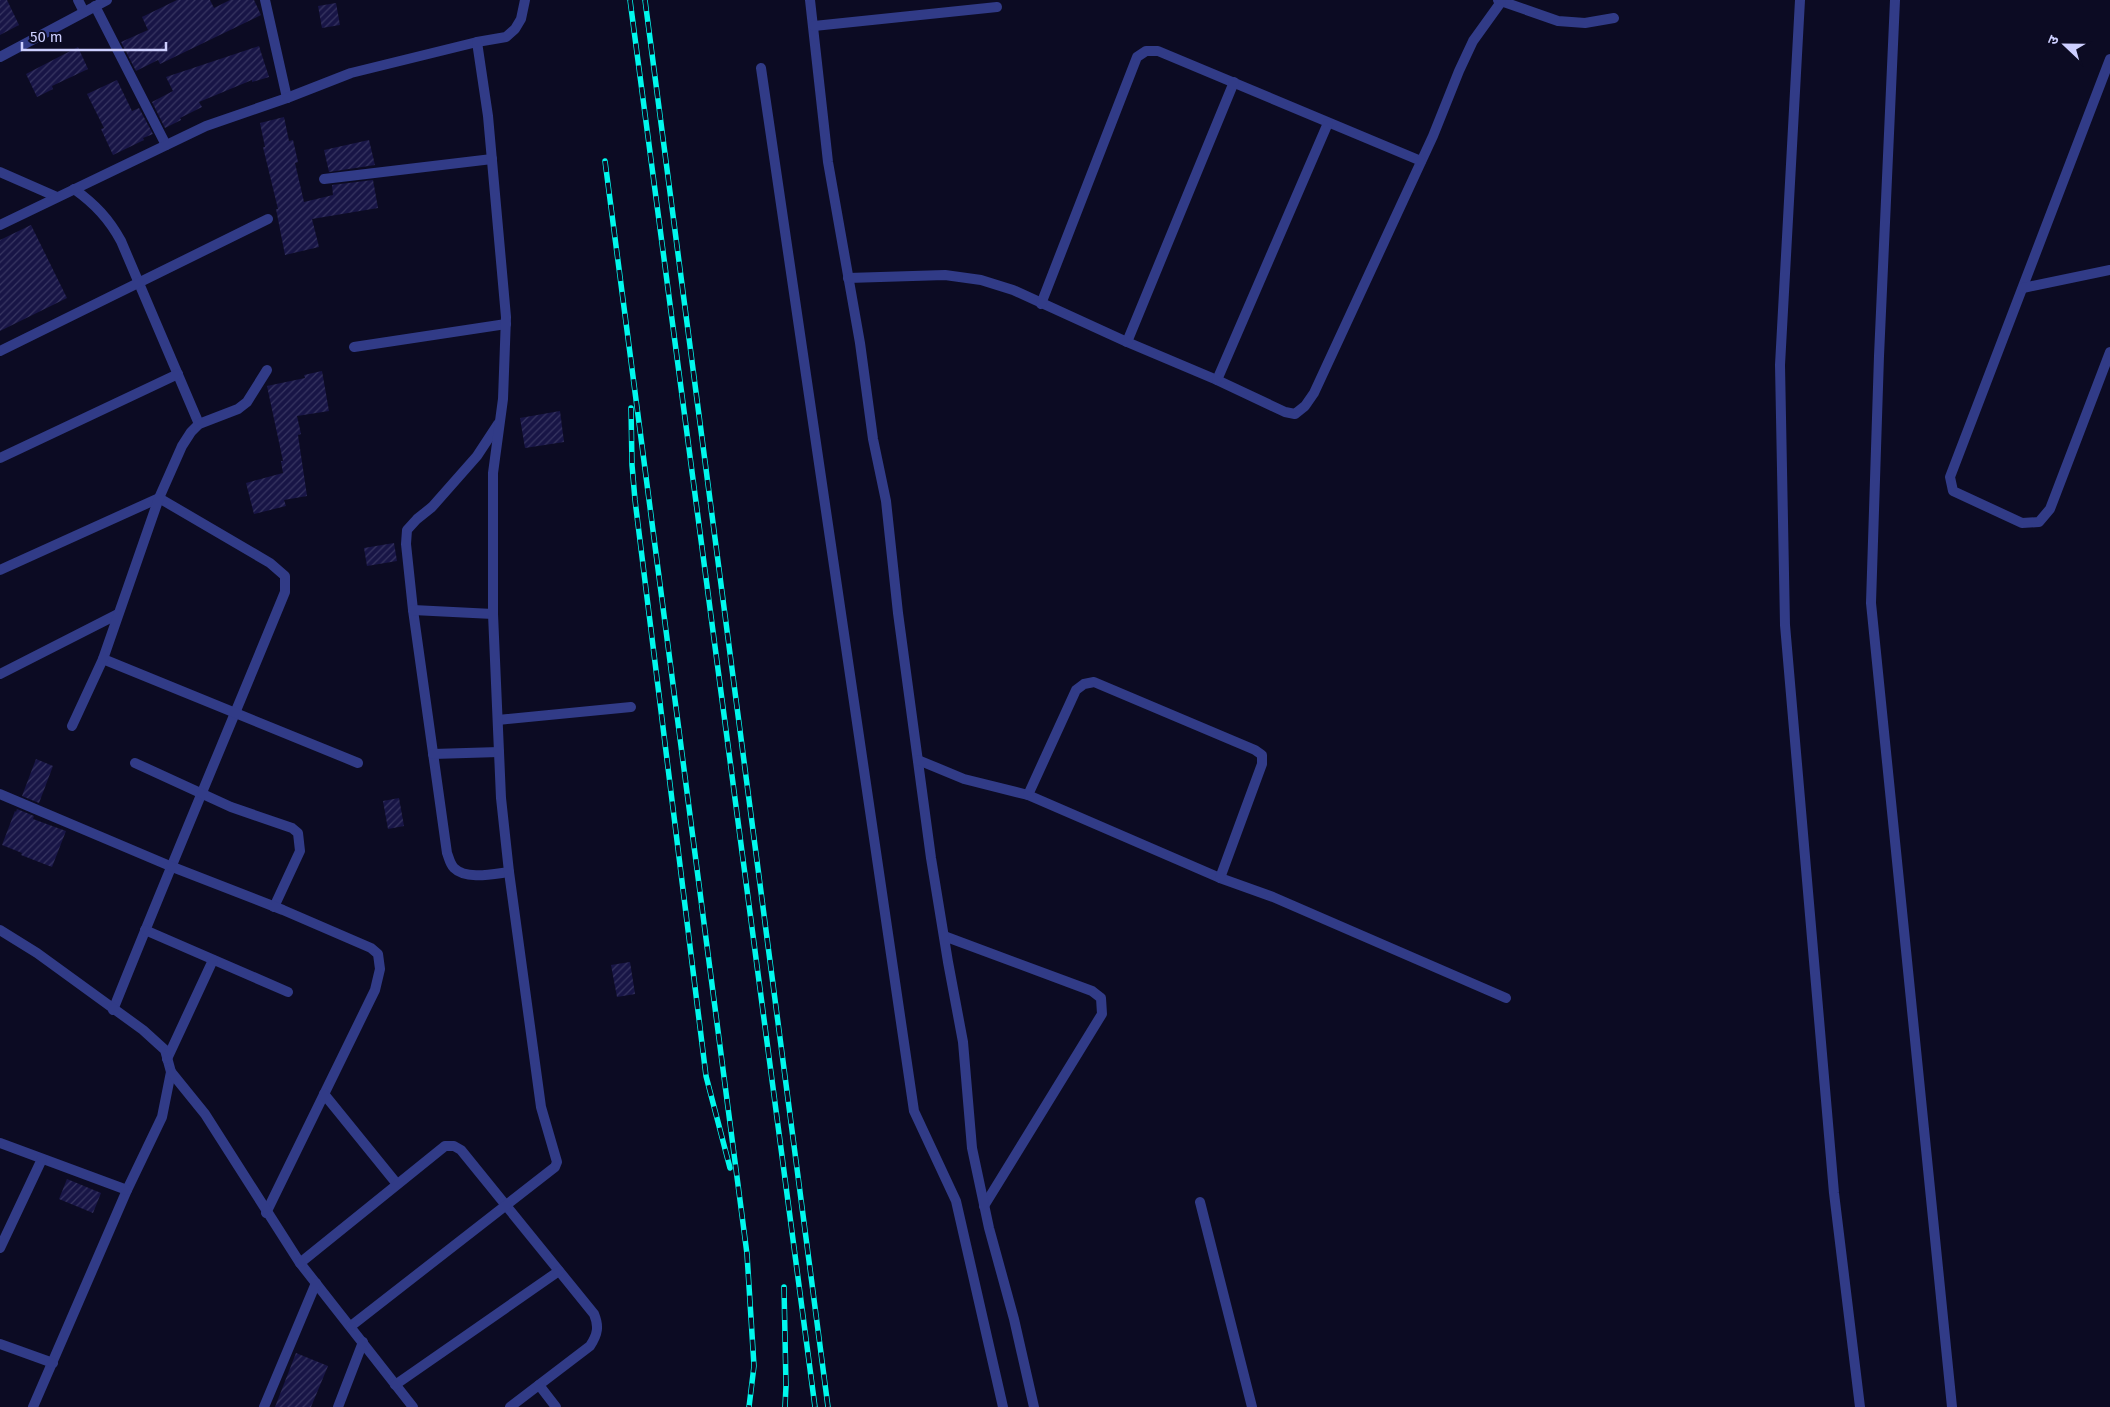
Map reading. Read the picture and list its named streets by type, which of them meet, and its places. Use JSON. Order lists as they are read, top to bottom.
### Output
{
  "scale_bar": "50 m",
  "north": "left"
}
